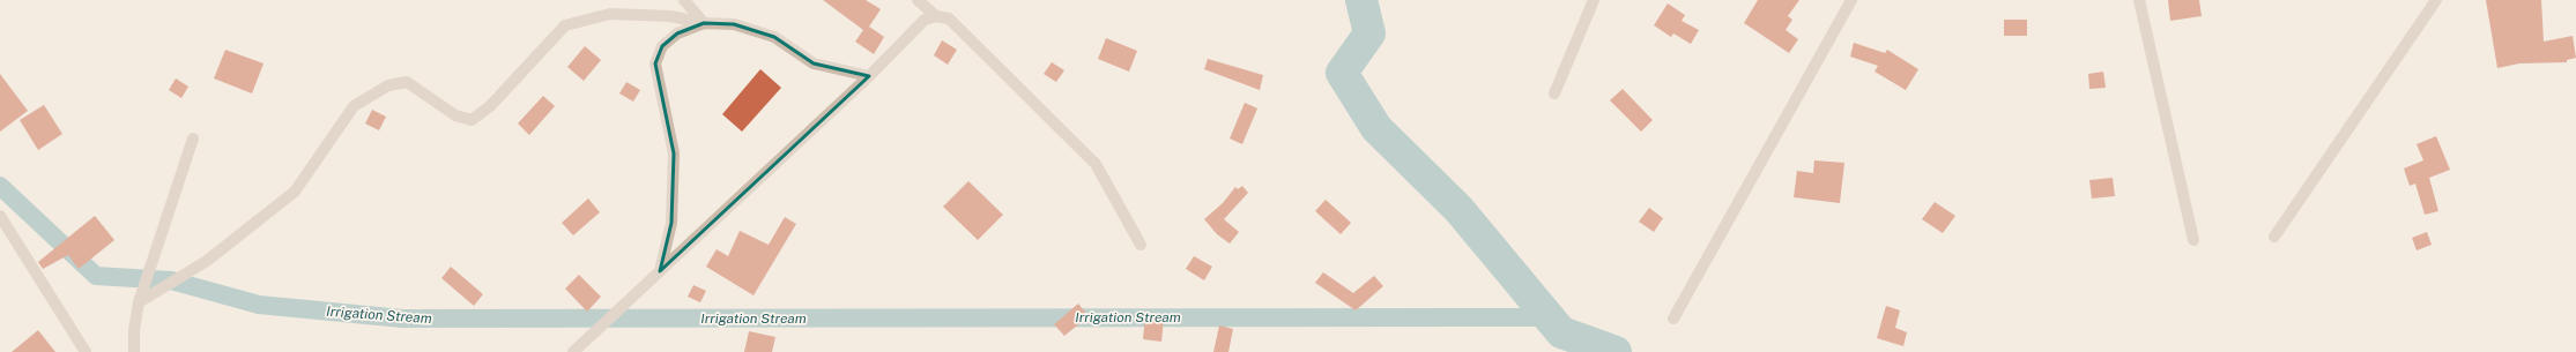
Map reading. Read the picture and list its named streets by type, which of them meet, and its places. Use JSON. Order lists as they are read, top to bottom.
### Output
{
  "water": ["Irrigation Stream"]
}
